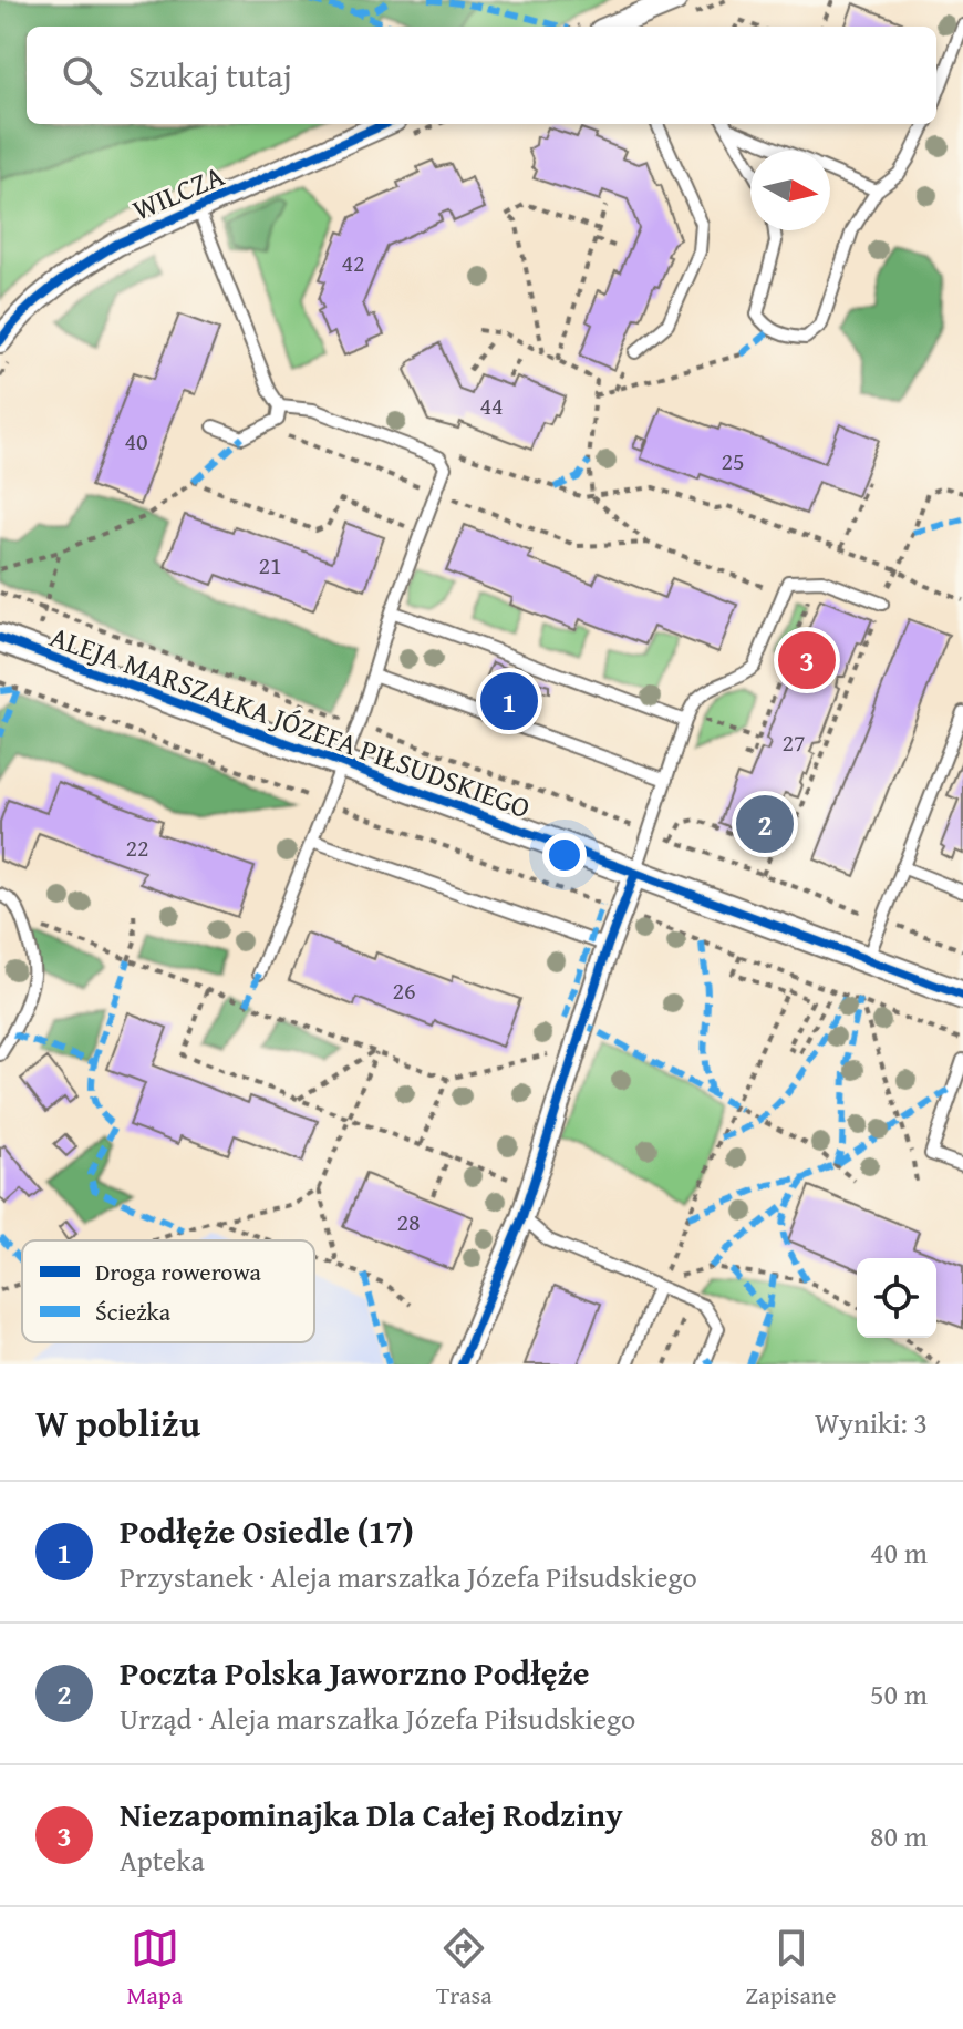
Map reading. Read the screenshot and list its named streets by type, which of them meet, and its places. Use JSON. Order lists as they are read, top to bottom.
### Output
{
  "streets": {
    "street": ["WILCZA", "ALEJA MARSZAŁKA JÓZEFA PIŁSUDSKIEGO"]
  },
  "house_numbers": [
    "42",
    "44",
    "40",
    "25",
    "21",
    "27",
    "22",
    "26",
    "28"
  ],
  "legend": ["Droga rowerowa", "Ścieżka"],
  "north": "right",
  "page": {
    "search": "Szukaj tutaj",
    "pins": ["3", "1", "2"],
    "heading": ["W pobliżu", "Wyniki: 3"],
    "list": [
      {
        "mark": "1",
        "name": "Podłęże Osiedle (17)",
        "note": "Przystanek · Aleja marszałka Józefa Piłsudskiego",
        "value": "40 m"
      },
      {
        "mark": "2",
        "name": "Poczta Polska Jaworzno Podłęże",
        "note": "Urząd · Aleja marszałka Józefa Piłsudskiego",
        "value": "50 m"
      },
      {
        "mark": "3",
        "name": "Niezapominajka Dla Całej Rodziny",
        "note": "Apteka",
        "value": "80 m"
      }
    ],
    "nav": ["Mapa", "Trasa", "Zapisane"]
  }
}
